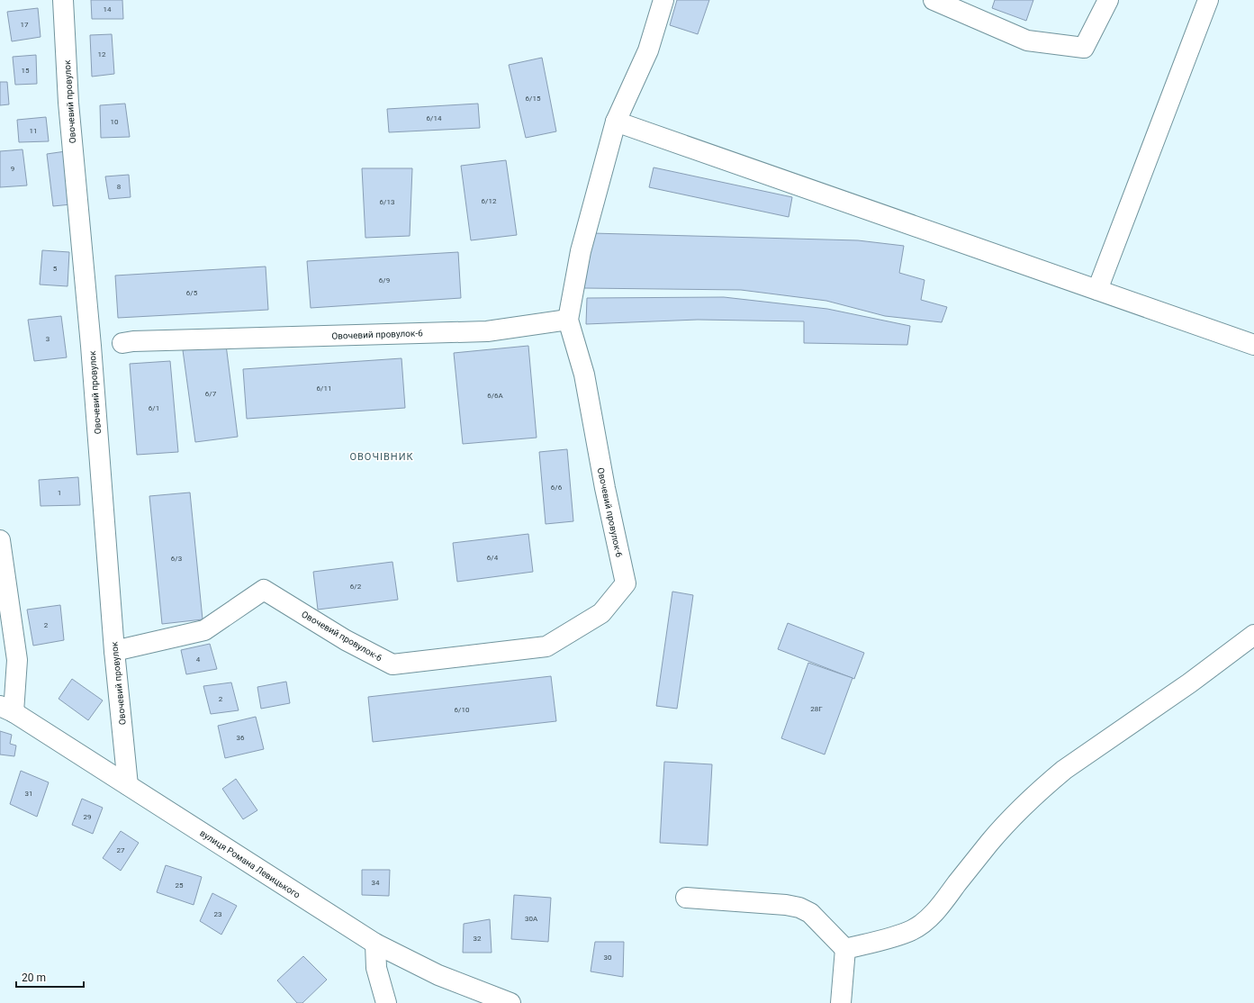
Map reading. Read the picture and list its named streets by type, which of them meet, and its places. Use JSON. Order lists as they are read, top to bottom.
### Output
{
  "streets": {
    "street": ["Овочевий провулок", "Овочевий провулок-6", "вулиця Романа Левицького"]
  },
  "crossings": [
    ["Овочевий провулок", "Овочевий провулок-6"],
    ["Овочевий провулок", "вулиця Романа Левицького"]
  ],
  "districts": ["ОВОЧІВНИК"],
  "house_numbers": [
    "14",
    "17",
    "12",
    "15",
    "6/15",
    "6/14",
    "10",
    "11",
    "9",
    "8",
    "6/12",
    "6/13",
    "5",
    "6/9",
    "6/5",
    "3",
    "6/11",
    "6/7",
    "6/6А",
    "6/1",
    "6/6",
    "1",
    "6/4",
    "6/3",
    "6/2",
    "2",
    "4",
    "2",
    "28Г",
    "6/10",
    "36",
    "31",
    "29",
    "27",
    "34",
    "25",
    "23",
    "30А",
    "32",
    "30"
  ],
  "scale_bar": "20 m"
}
